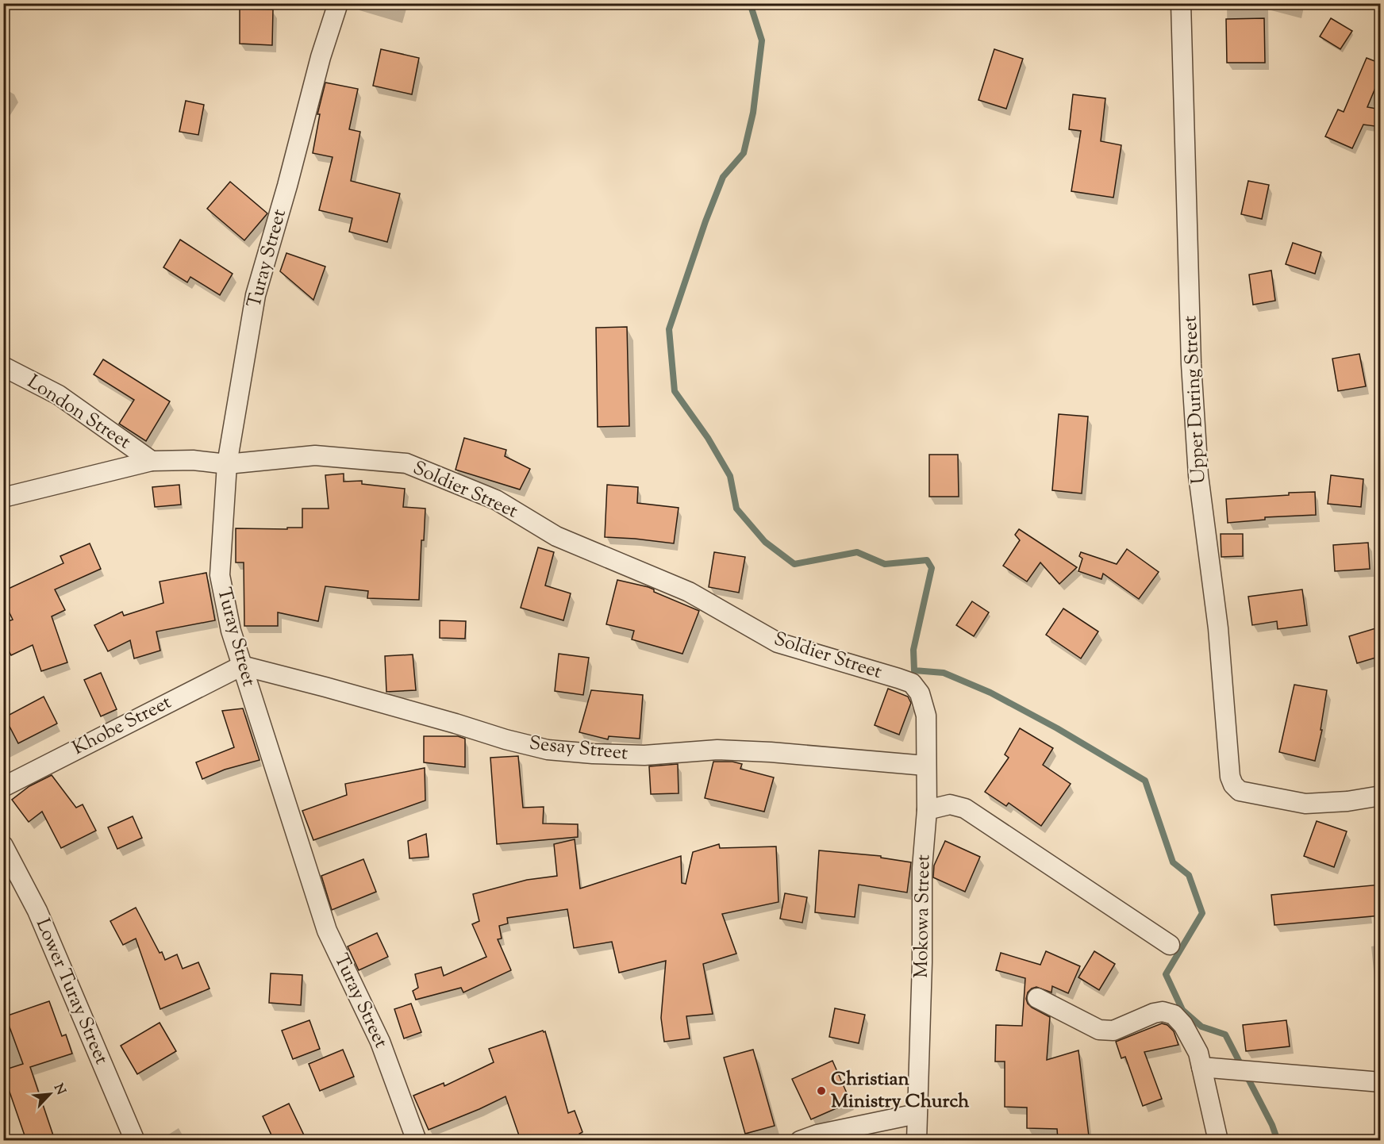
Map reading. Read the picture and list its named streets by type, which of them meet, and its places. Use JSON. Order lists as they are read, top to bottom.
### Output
{
  "streets": {
    "street": [
      "Turay Street",
      "Upper During Street",
      "London Street",
      "Soldier Street",
      "Khobe Street",
      "Sesay Street",
      "Mokowa Street",
      "Lower Turay Street"
    ]
  },
  "crossings": [
    ["Turay Street", "Soldier Street"],
    ["Turay Street", "Khobe Street"],
    ["Turay Street", "Sesay Street"],
    ["London Street", "Soldier Street"],
    ["Soldier Street", "Mokowa Street"],
    ["Khobe Street", "Sesay Street"],
    ["Sesay Street", "Mokowa Street"]
  ],
  "places": ["Christian Ministry Church"],
  "north": "top right"
}
